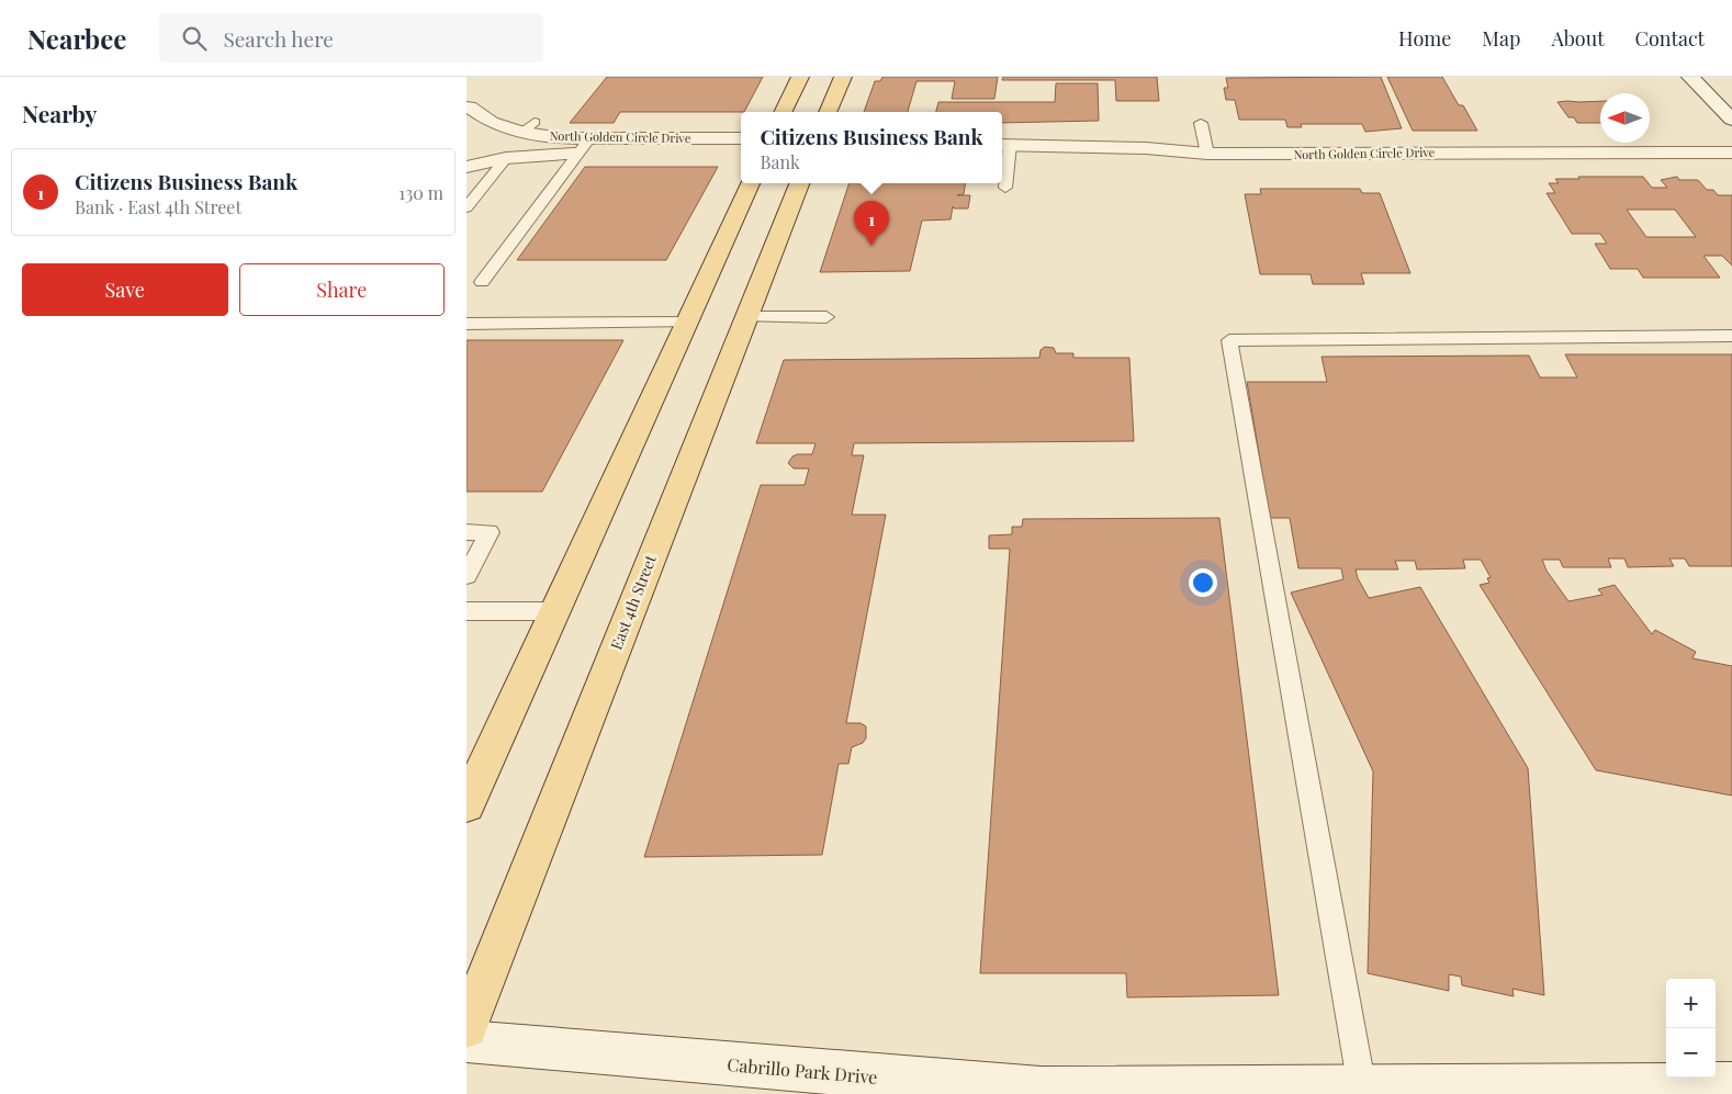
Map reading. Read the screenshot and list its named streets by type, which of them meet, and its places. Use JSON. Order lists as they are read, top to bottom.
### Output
{
  "streets": {
    "main road": ["East 4th Street"],
    "street": ["North Golden Circle Drive", "Cabrillo Park Drive"]
  },
  "north": "left",
  "page": {
    "header": "Nearbee",
    "search": "Search here",
    "nav": [
      "Home",
      "Map",
      "About",
      "Contact"
    ],
    "heading": "Nearby",
    "popup": ["Citizens Business Bank", "Bank"],
    "list": [
      {
        "mark": "1",
        "name": "Citizens Business Bank",
        "note": "Bank · East 4th Street",
        "value": "130 m"
      }
    ],
    "pins": "1",
    "buttons": ["Save", "Share"],
    "map_buttons": ["+", "−"]
  }
}
